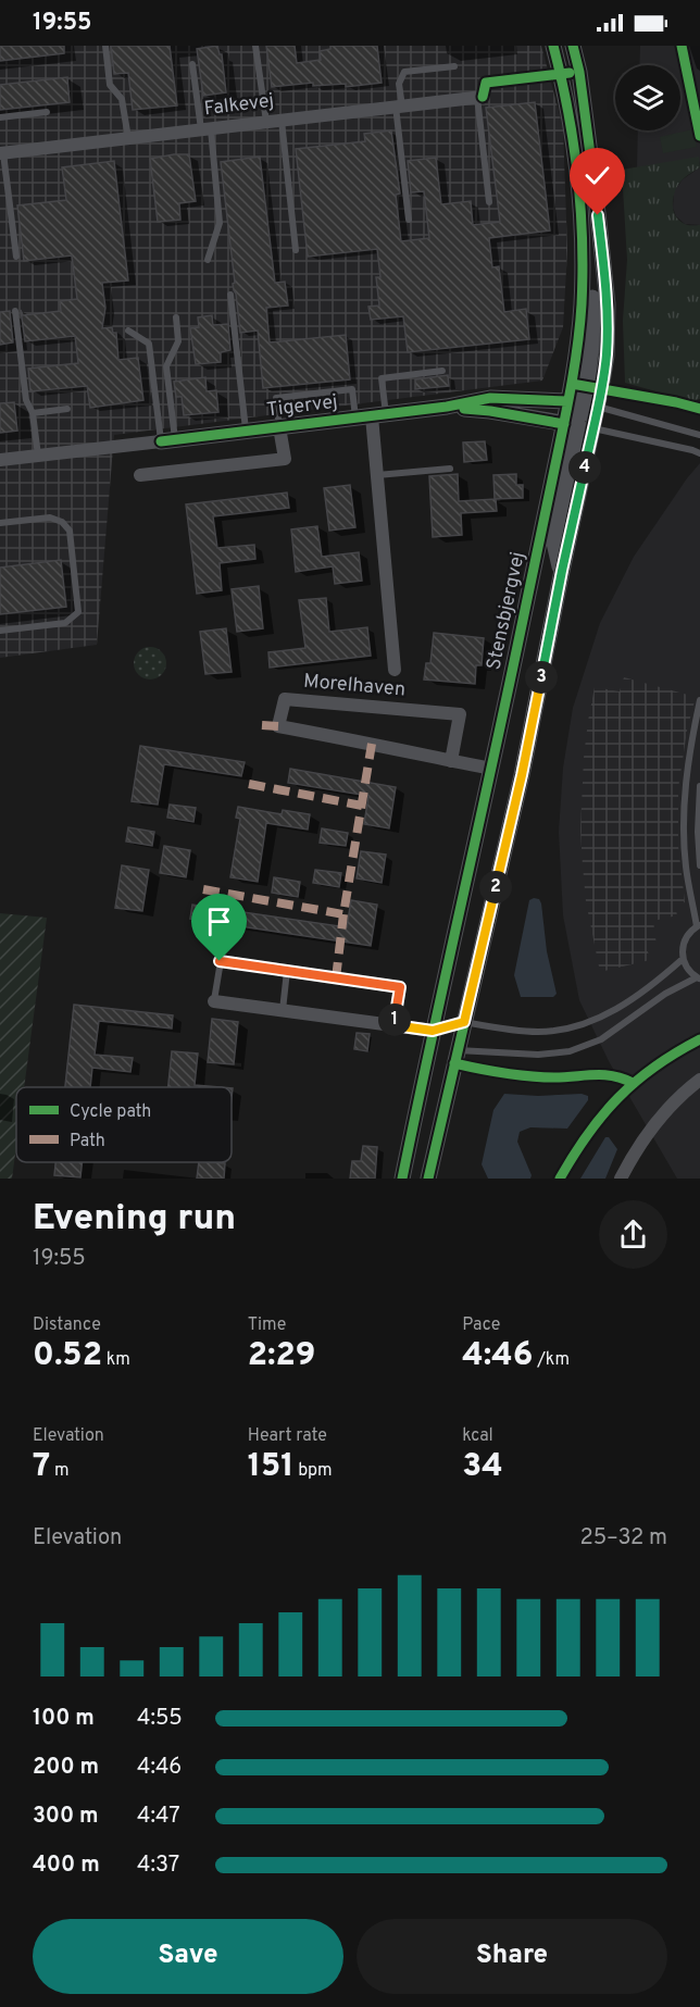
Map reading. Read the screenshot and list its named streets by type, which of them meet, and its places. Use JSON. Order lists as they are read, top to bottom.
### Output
{
  "streets": {
    "street": [
      "Falkevej",
      "Tigervej",
      "Stensbjergvej",
      "Morelhaven"
    ]
  },
  "crossings": [
    ["Tigervej", "Stensbjergvej"],
    ["Stensbjergvej", "Morelhaven"]
  ],
  "legend": ["Cycle path", "Path"],
  "page": {
    "status": "19:55",
    "pins": [
      "4",
      "3",
      "2",
      "1"
    ],
    "heading": ["Evening run", "19:55"],
    "stats": [
      ["Distance", "0.52 km"],
      ["Time", "2:29"],
      ["Pace", "4:46 /km"],
      ["Elevation", "7 m"],
      ["Heart rate", "151 bpm"],
      ["kcal", "34"]
    ],
    "chart": ["Elevation", "25–32 m"],
    "list": [
      {
        "name": "100 m",
        "note": "4:55"
      },
      {
        "name": "200 m",
        "note": "4:46"
      },
      {
        "name": "300 m",
        "note": "4:47"
      },
      {
        "name": "400 m",
        "note": "4:37"
      }
    ],
    "buttons": ["Save", "Share"]
  }
}
